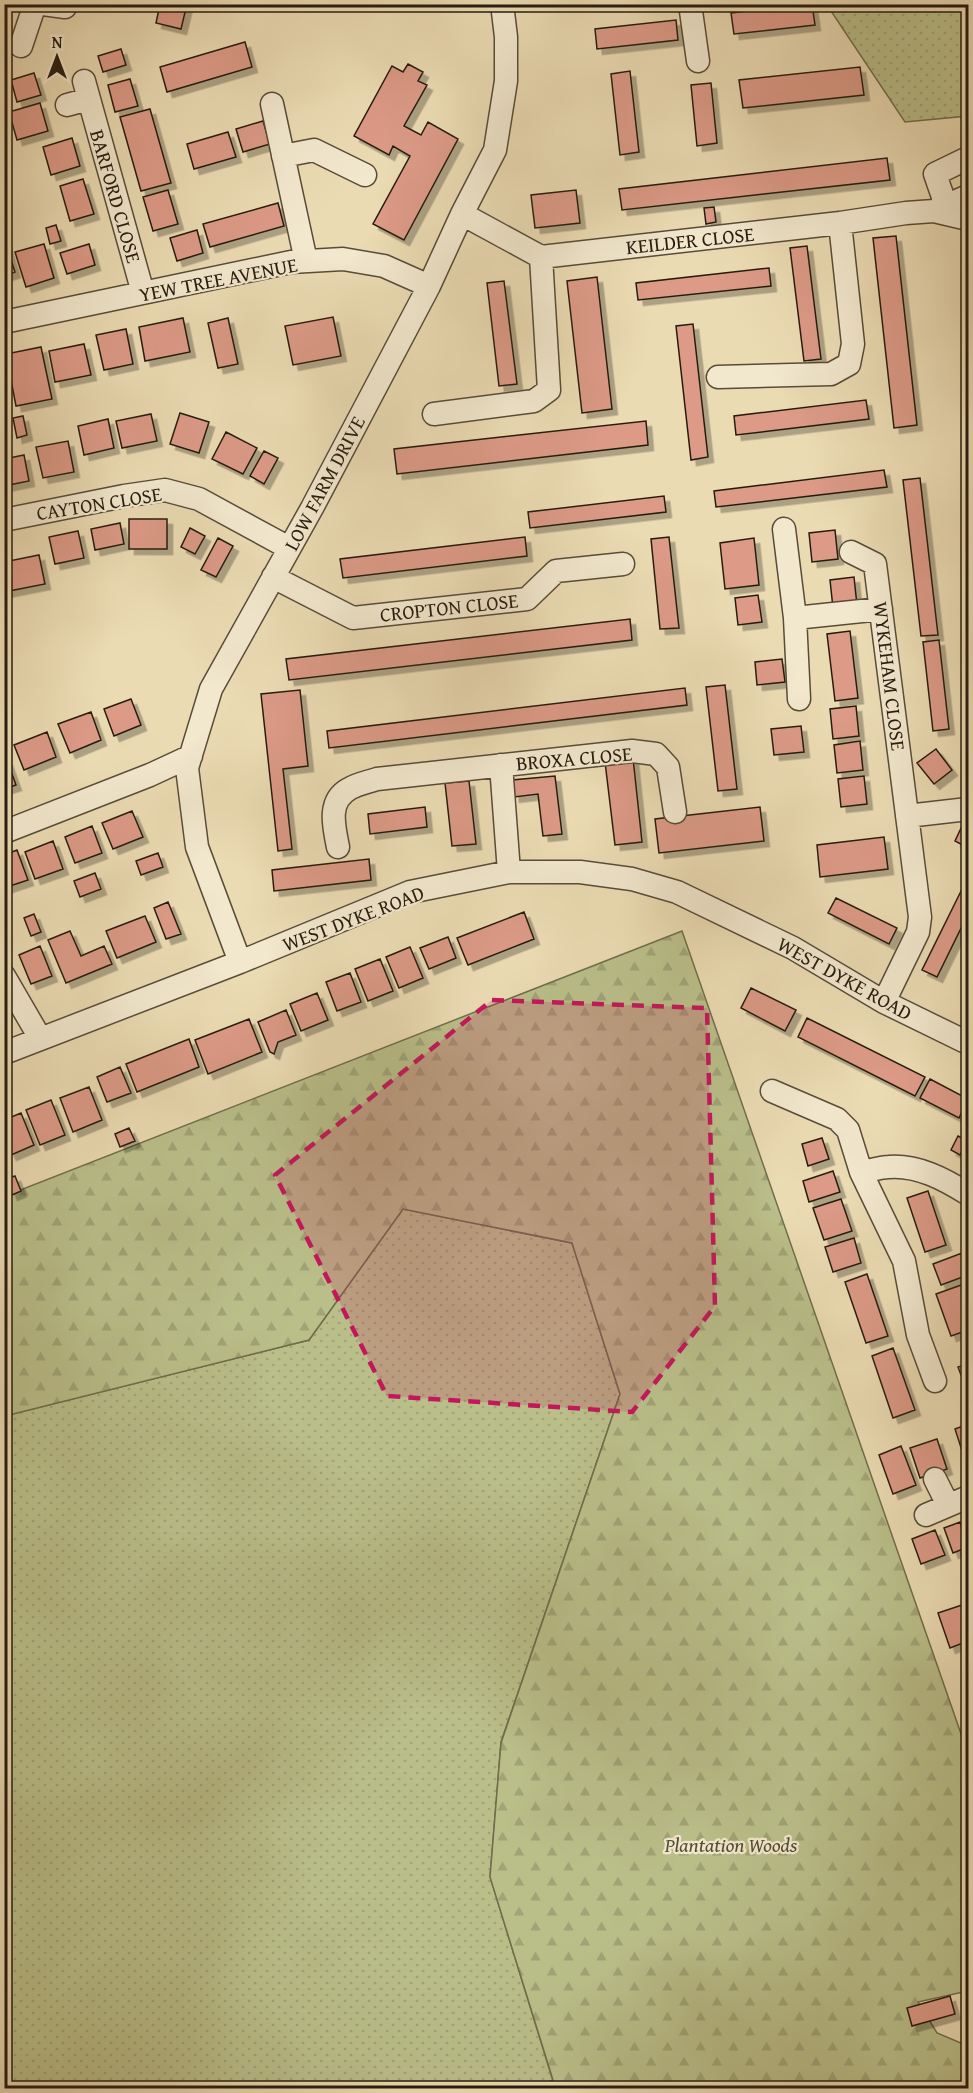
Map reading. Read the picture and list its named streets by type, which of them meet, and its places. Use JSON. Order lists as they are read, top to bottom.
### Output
{
  "streets": {
    "street": [
      "BARFORD CLOSE",
      "KEILDER CLOSE",
      "YEW TREE AVENUE",
      "LOW FARM DRIVE",
      "CAYTON CLOSE",
      "CROPTON CLOSE",
      "WYKEHAM CLOSE",
      "BROXA CLOSE",
      "WEST DYKE ROAD"
    ]
  },
  "crossings": [
    ["BARFORD CLOSE", "YEW TREE AVENUE"],
    ["YEW TREE AVENUE", "LOW FARM DRIVE"],
    ["LOW FARM DRIVE", "CAYTON CLOSE"],
    ["LOW FARM DRIVE", "CROPTON CLOSE"],
    ["LOW FARM DRIVE", "WEST DYKE ROAD"],
    ["WYKEHAM CLOSE", "WEST DYKE ROAD"],
    ["BROXA CLOSE", "WEST DYKE ROAD"]
  ],
  "parks": ["Plantation Woods"],
  "north": "top"
}
